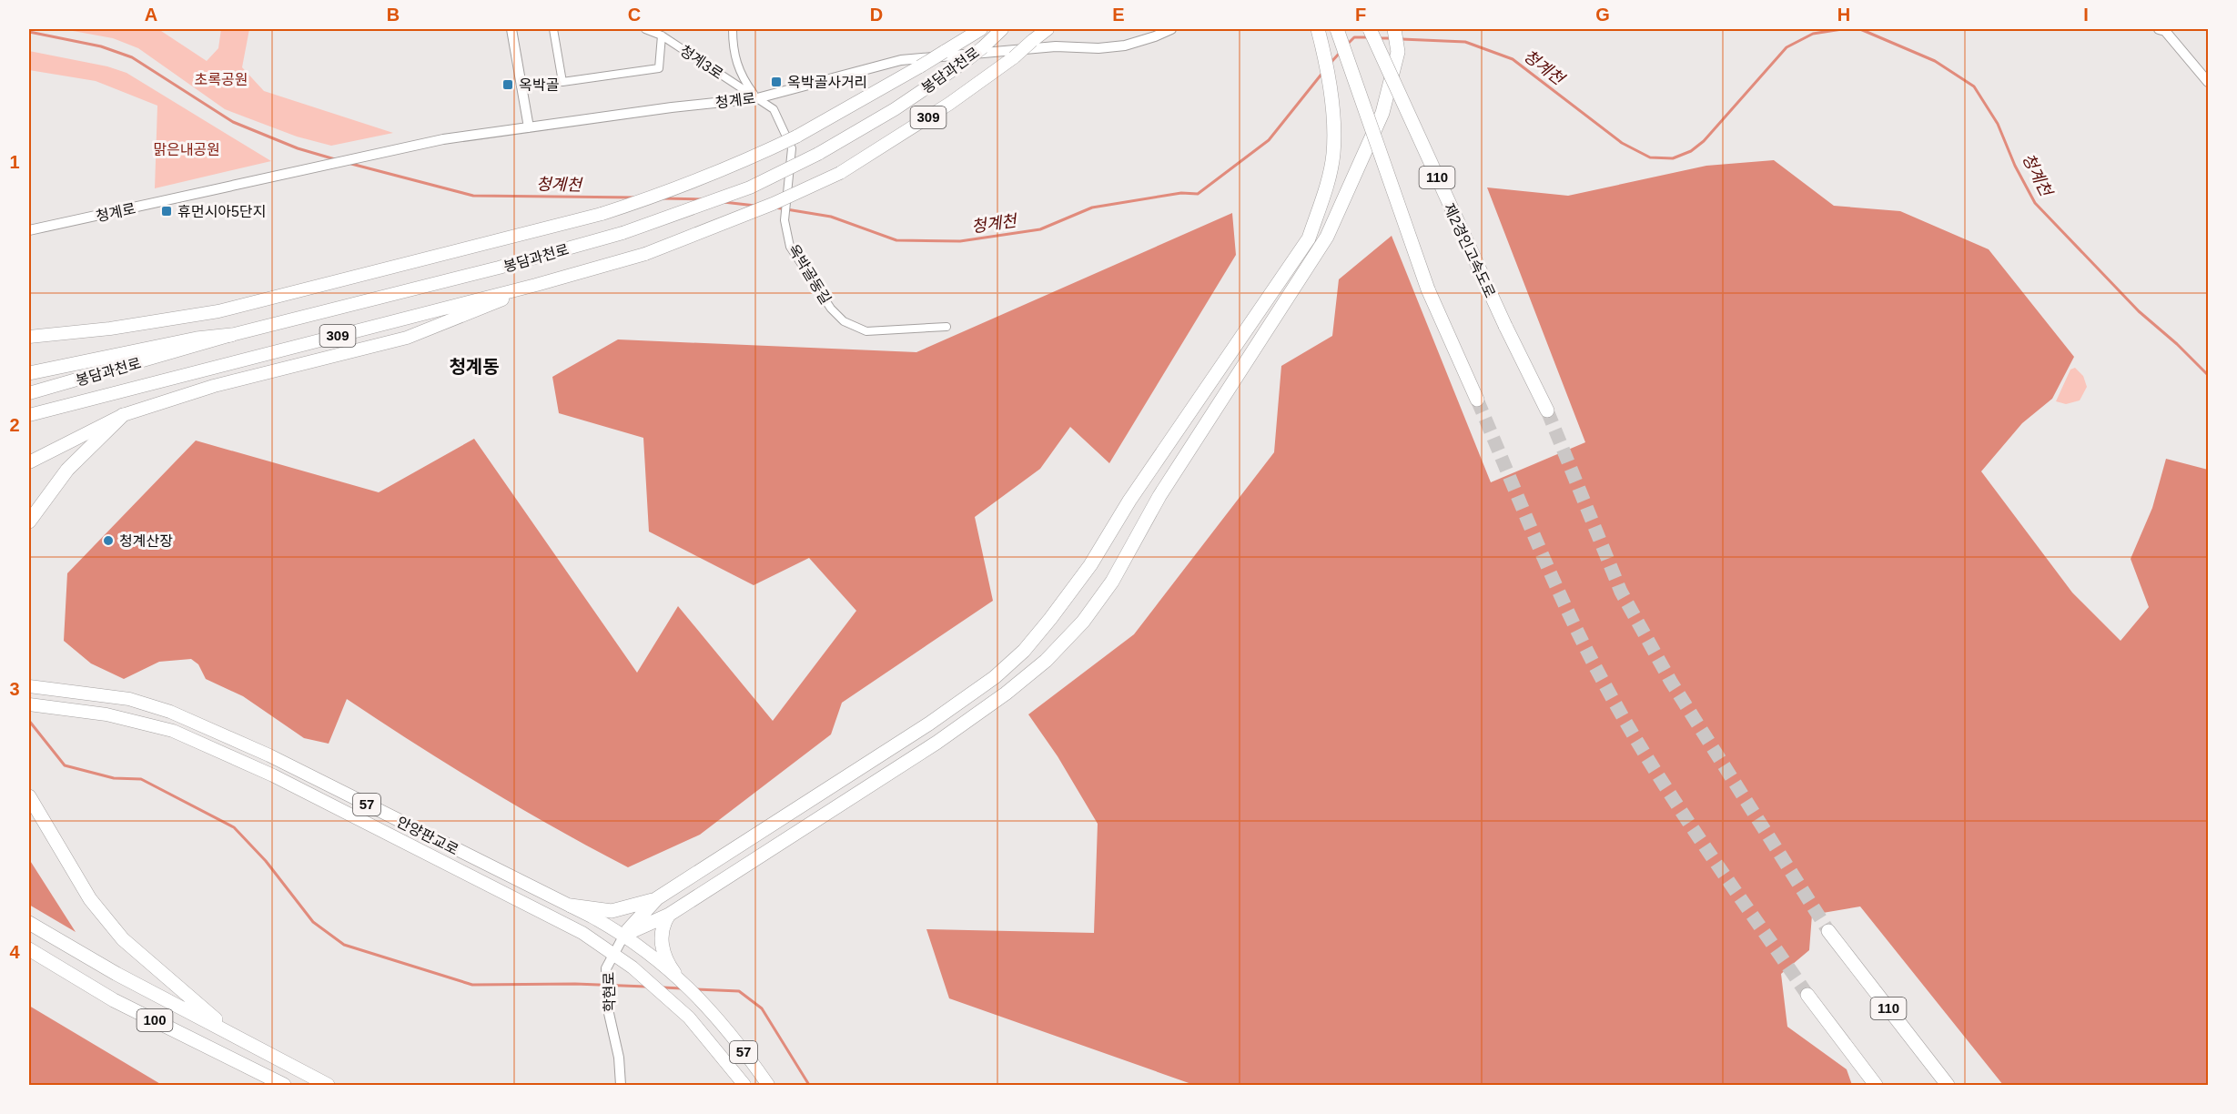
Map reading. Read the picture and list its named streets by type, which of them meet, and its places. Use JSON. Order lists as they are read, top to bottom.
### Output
{
  "streets": {
    "highway": ["110", "제2경인고속도로", "100"],
    "main road": [
      "봉담과천로",
      "309",
      "57",
      "안양판교로"
    ],
    "street": [
      "청계3로",
      "청계로",
      "옥박골동길",
      "학현로"
    ]
  },
  "crossings": [
    ["청계3로", "청계로"],
    ["봉담과천로", "옥박골동길"],
    ["안양판교로", "학현로"]
  ],
  "districts": ["청계동"],
  "water": ["청계천"],
  "parks": ["초록공원", "맑은내공원"],
  "places": {
    "transit": ["옥박골사거리", "옥박골", "휴먼시아5단지"],
    "other": ["청계산장"]
  },
  "grid": {
    "columns": [
      "A",
      "B",
      "C",
      "D",
      "E",
      "F",
      "G",
      "H",
      "I"
    ],
    "rows": [
      "1",
      "2",
      "3",
      "4"
    ]
  }
}
